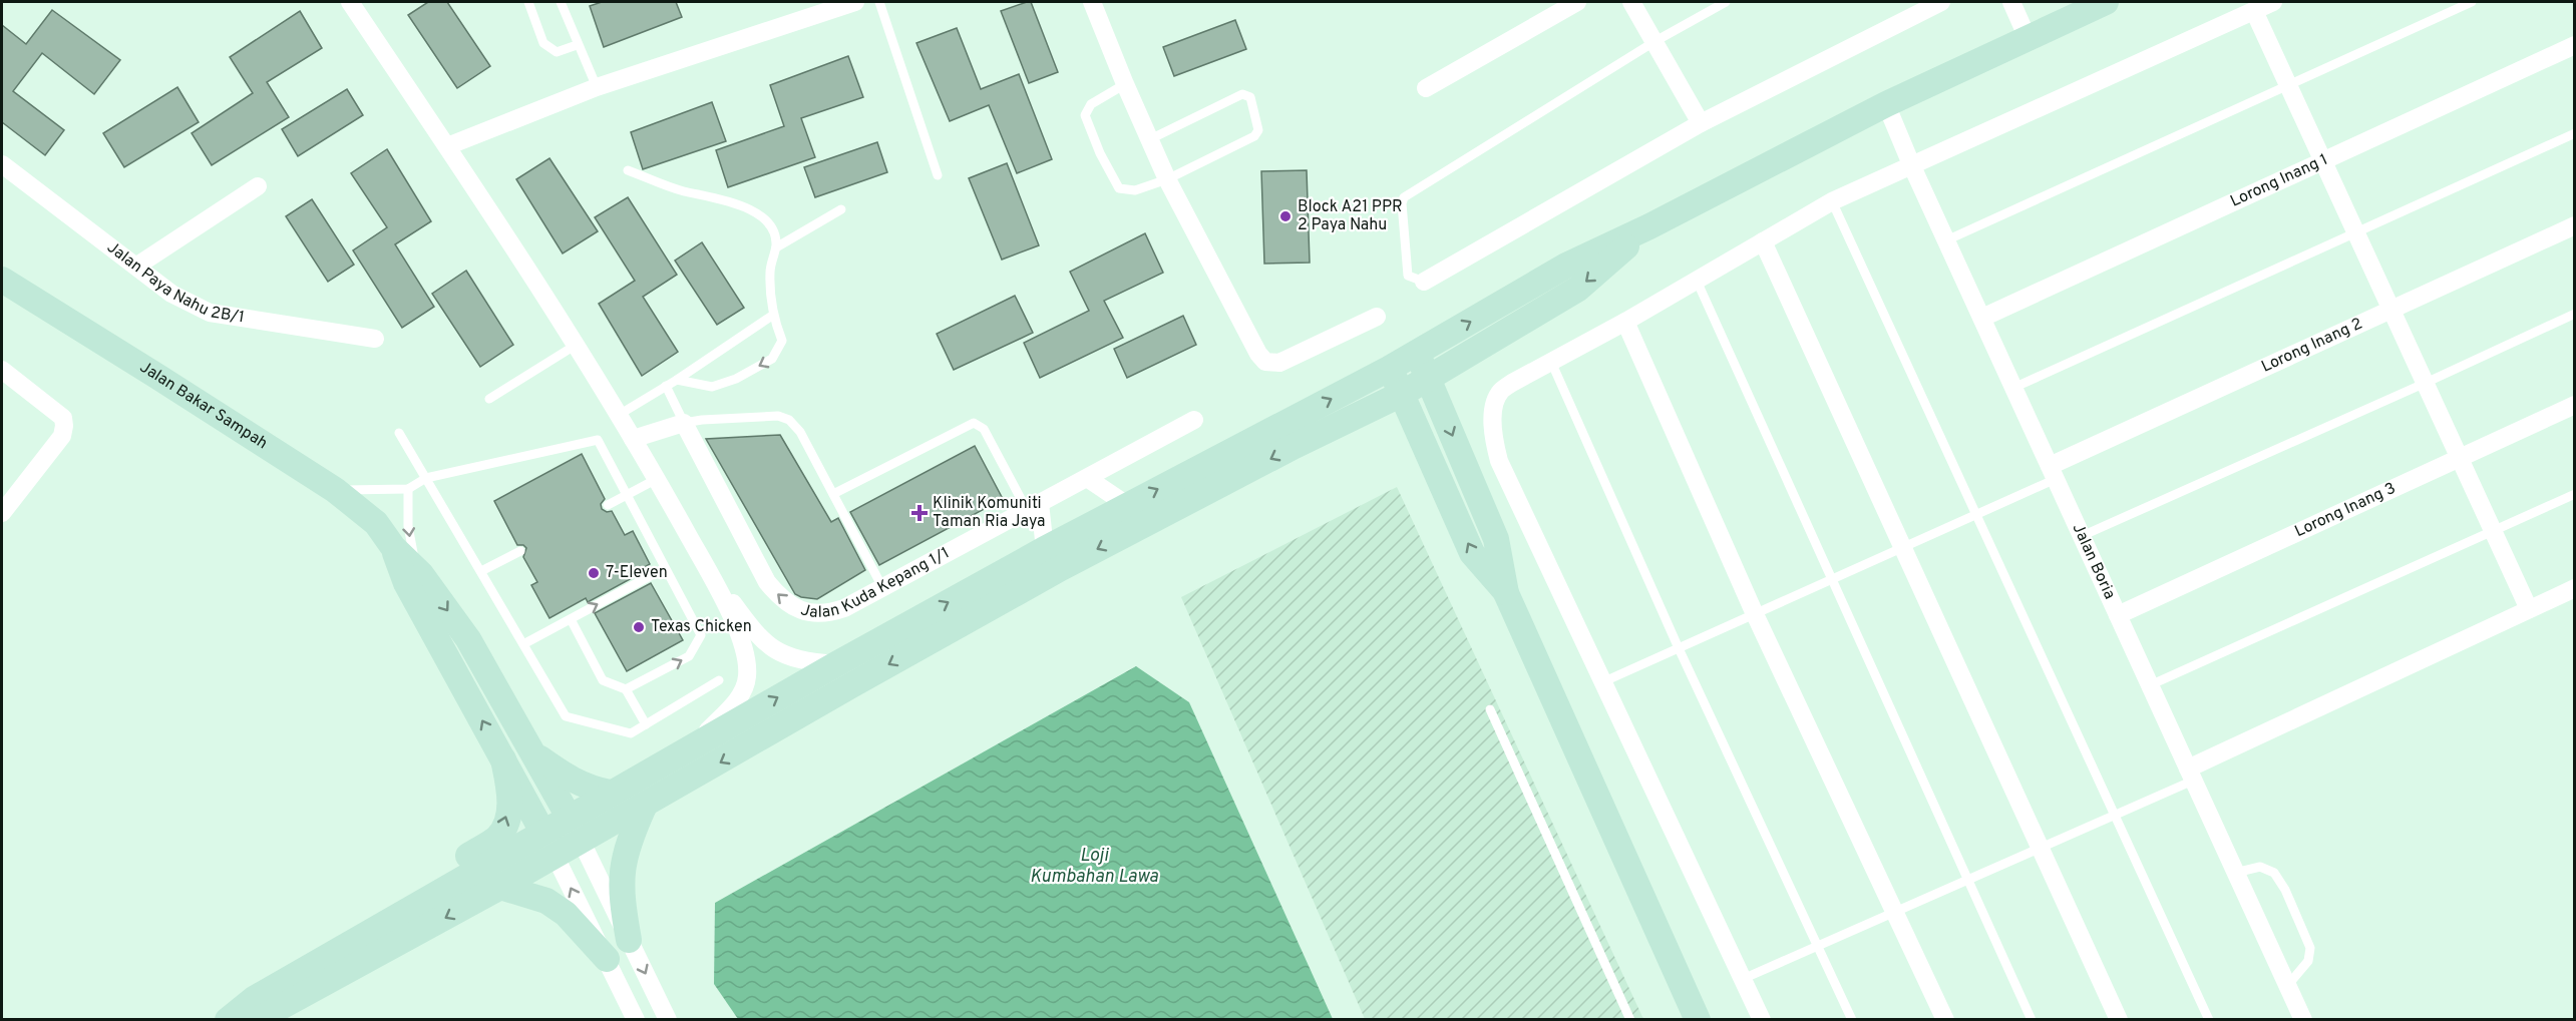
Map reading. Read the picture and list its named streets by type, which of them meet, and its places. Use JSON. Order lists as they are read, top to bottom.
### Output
{
  "streets": {
    "main road": ["Jalan Bakar Sampah"],
    "street": [
      "Lorong Inang 1",
      "Jalan Paya Nahu 2B/1",
      "Lorong Inang 2",
      "Lorong Inang 3",
      "Jalan Boria",
      "Jalan Kuda Kepang 1/1"
    ]
  },
  "crossings": [
    ["Lorong Inang 1", "Jalan Boria"],
    ["Lorong Inang 2", "Jalan Boria"],
    ["Lorong Inang 3", "Jalan Boria"]
  ],
  "water": ["Loji Kumbahan Lawa"],
  "places": {
    "other": ["Block A21 PPR 2 Paya Nahu", "7-Eleven", "Texas Chicken"],
    "health": ["Klinik Komuniti Taman Ria Jaya"]
  }
}
